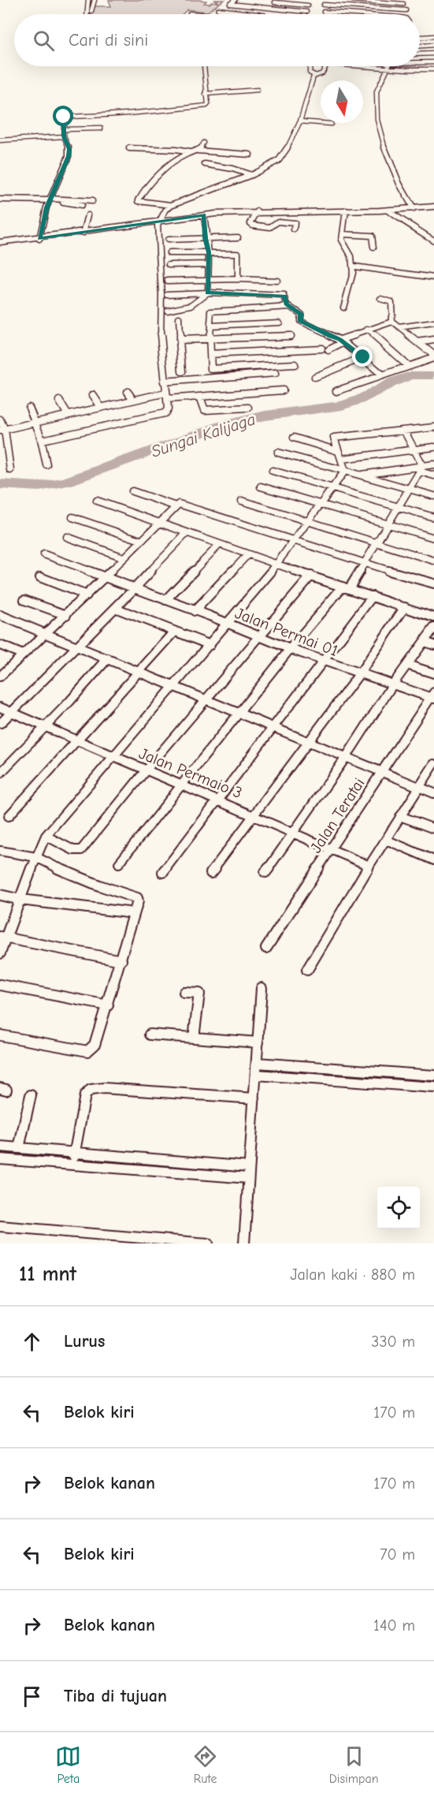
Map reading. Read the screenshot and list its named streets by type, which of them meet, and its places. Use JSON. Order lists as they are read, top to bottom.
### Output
{
  "streets": {
    "street": ["Jalan Permai 01", "Jalan Permaio 3", "Jalan Teratai"]
  },
  "crossings": [
    ["Jalan Permai 01", "Jalan Teratai"],
    ["Jalan Permaio 3", "Jalan Teratai"]
  ],
  "water": ["Sungai Kalijaga"],
  "north": "bottom",
  "page": {
    "search": "Cari di sini",
    "heading": ["11 mnt", "Jalan kaki · 880 m"],
    "list": [
      ["Lurus", "330 m"],
      ["Belok kiri", "170 m"],
      ["Belok kanan", "170 m"],
      ["Belok kiri", "70 m"],
      ["Belok kanan", "140 m"],
      "Tiba di tujuan"
    ],
    "nav": ["Peta", "Rute", "Disimpan"]
  }
}
